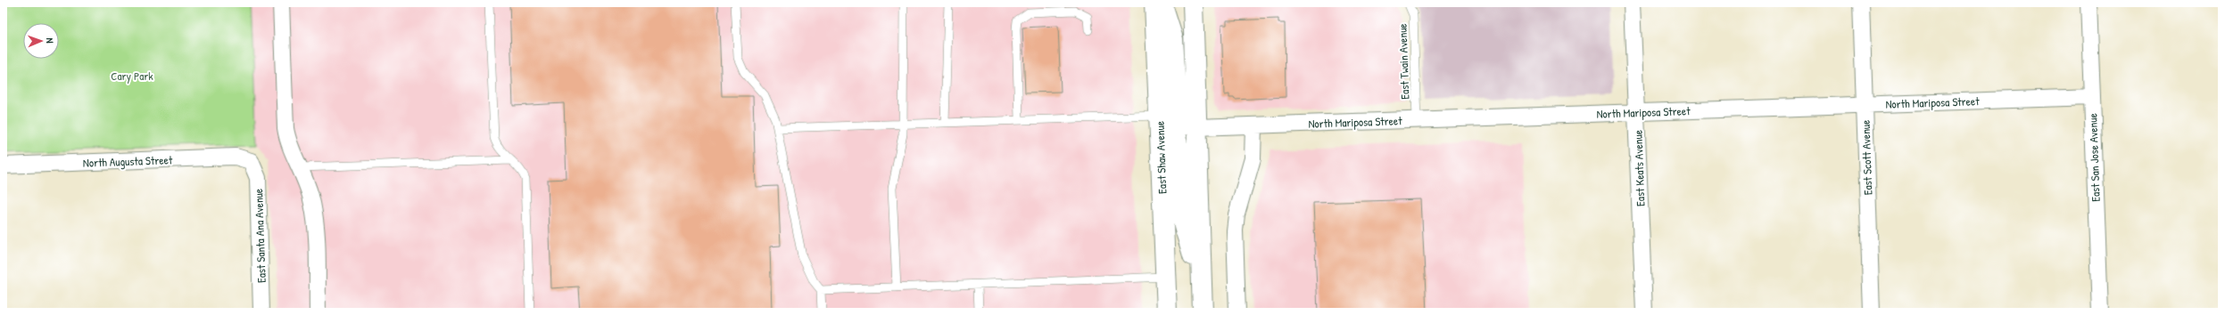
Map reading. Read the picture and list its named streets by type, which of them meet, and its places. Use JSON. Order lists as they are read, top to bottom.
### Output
{
  "streets": {
    "main road": ["East Shaw Avenue"],
    "street": [
      "North Mariposa Street",
      "East Scott Avenue",
      "East San Jose Avenue",
      "North Augusta Street",
      "East Keats Avenue",
      "East Santa Ana Avenue"
    ],
    "lane": ["East Twain Avenue"]
  },
  "crossings": [
    ["East Twain Avenue", "North Mariposa Street"],
    ["North Mariposa Street", "East Scott Avenue"],
    ["North Mariposa Street", "East San Jose Avenue"],
    ["North Mariposa Street", "East Keats Avenue"],
    ["North Augusta Street", "East Santa Ana Avenue"]
  ],
  "parks": ["Cary Park"],
  "north": "right"
}
